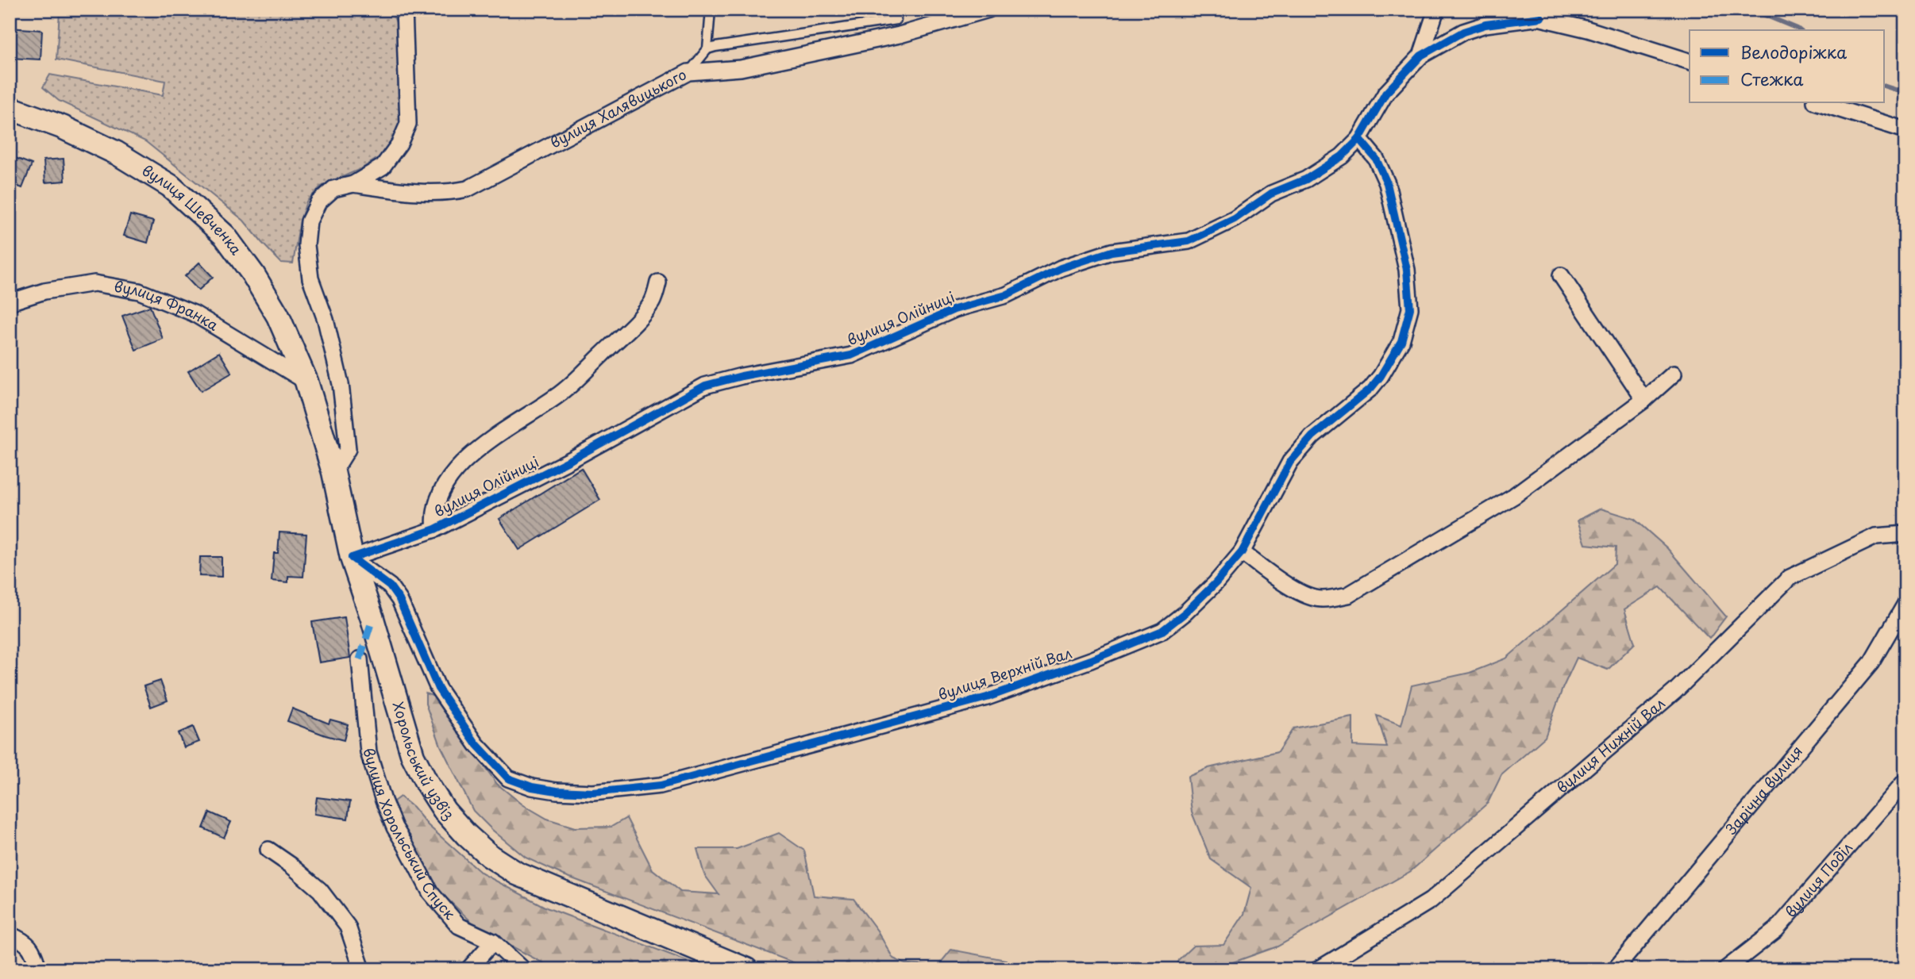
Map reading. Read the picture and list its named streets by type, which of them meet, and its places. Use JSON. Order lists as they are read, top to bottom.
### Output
{
  "streets": {
    "main road": ["вулиця Шевченка", "Хорольський узвіз"],
    "street": [
      "вулиця Халявицького",
      "вулиця Франка",
      "вулиця Олійниці",
      "вулиця Верхній Вал",
      "вулиця Нижній Вал",
      "Зарічна вулиця",
      "вулиця Хорольський Спуск",
      "вулиця Поділ"
    ]
  },
  "crossings": [
    ["вулиця Шевченка", "вулиця Франка"],
    ["вулиця Шевченка", "Хорольський узвіз"],
    ["вулиця Франка", "Хорольський узвіз"],
    ["вулиця Олійниці", "вулиця Верхній Вал"],
    ["вулиця Олійниці", "Хорольський узвіз"],
    ["вулиця Верхній Вал", "Хорольський узвіз"]
  ],
  "legend": ["Велодоріжка", "Стежка"]
}
